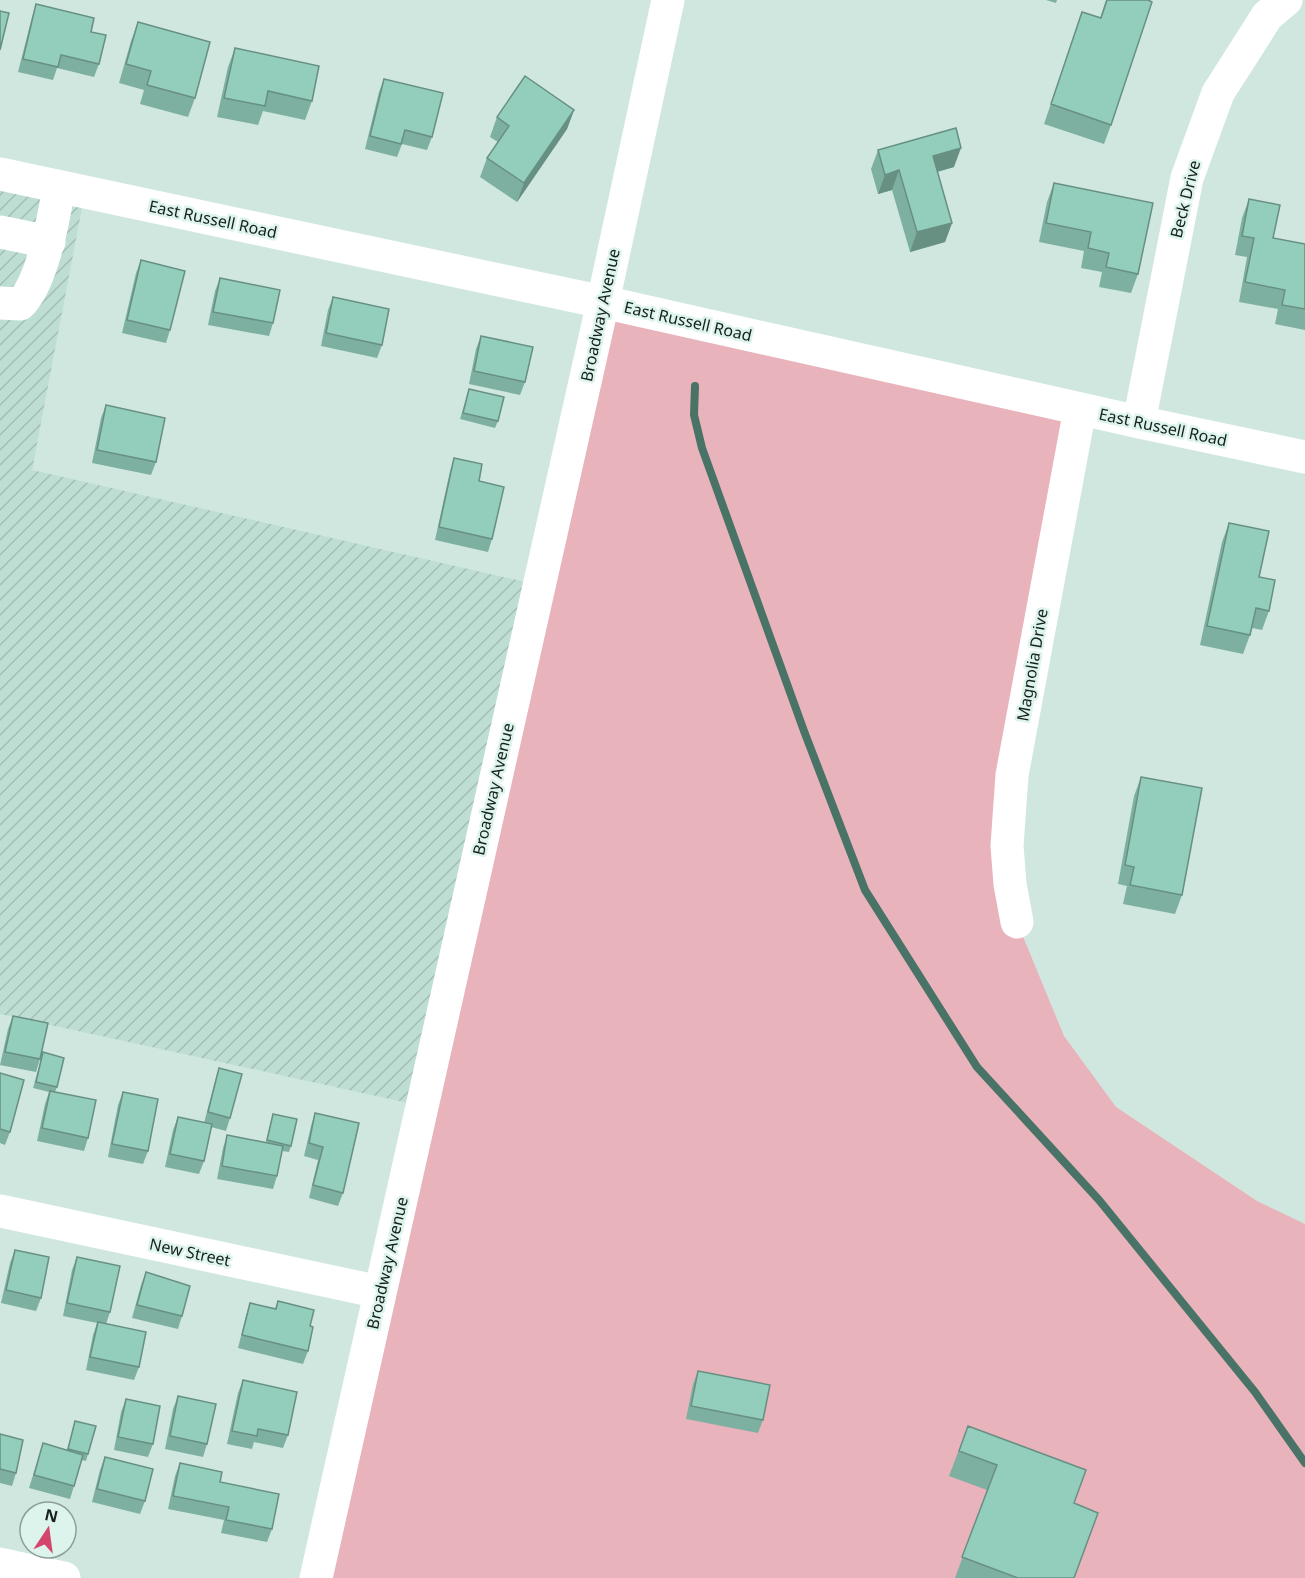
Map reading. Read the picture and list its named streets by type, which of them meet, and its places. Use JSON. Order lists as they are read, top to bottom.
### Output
{
  "streets": {
    "street": [
      "Beck Drive",
      "East Russell Road",
      "Broadway Avenue",
      "Magnolia Drive",
      "New Street"
    ]
  },
  "crossings": [
    ["Beck Drive", "East Russell Road"],
    ["East Russell Road", "Broadway Avenue"],
    ["East Russell Road", "Magnolia Drive"],
    ["Broadway Avenue", "New Street"]
  ],
  "north": "top"
}
